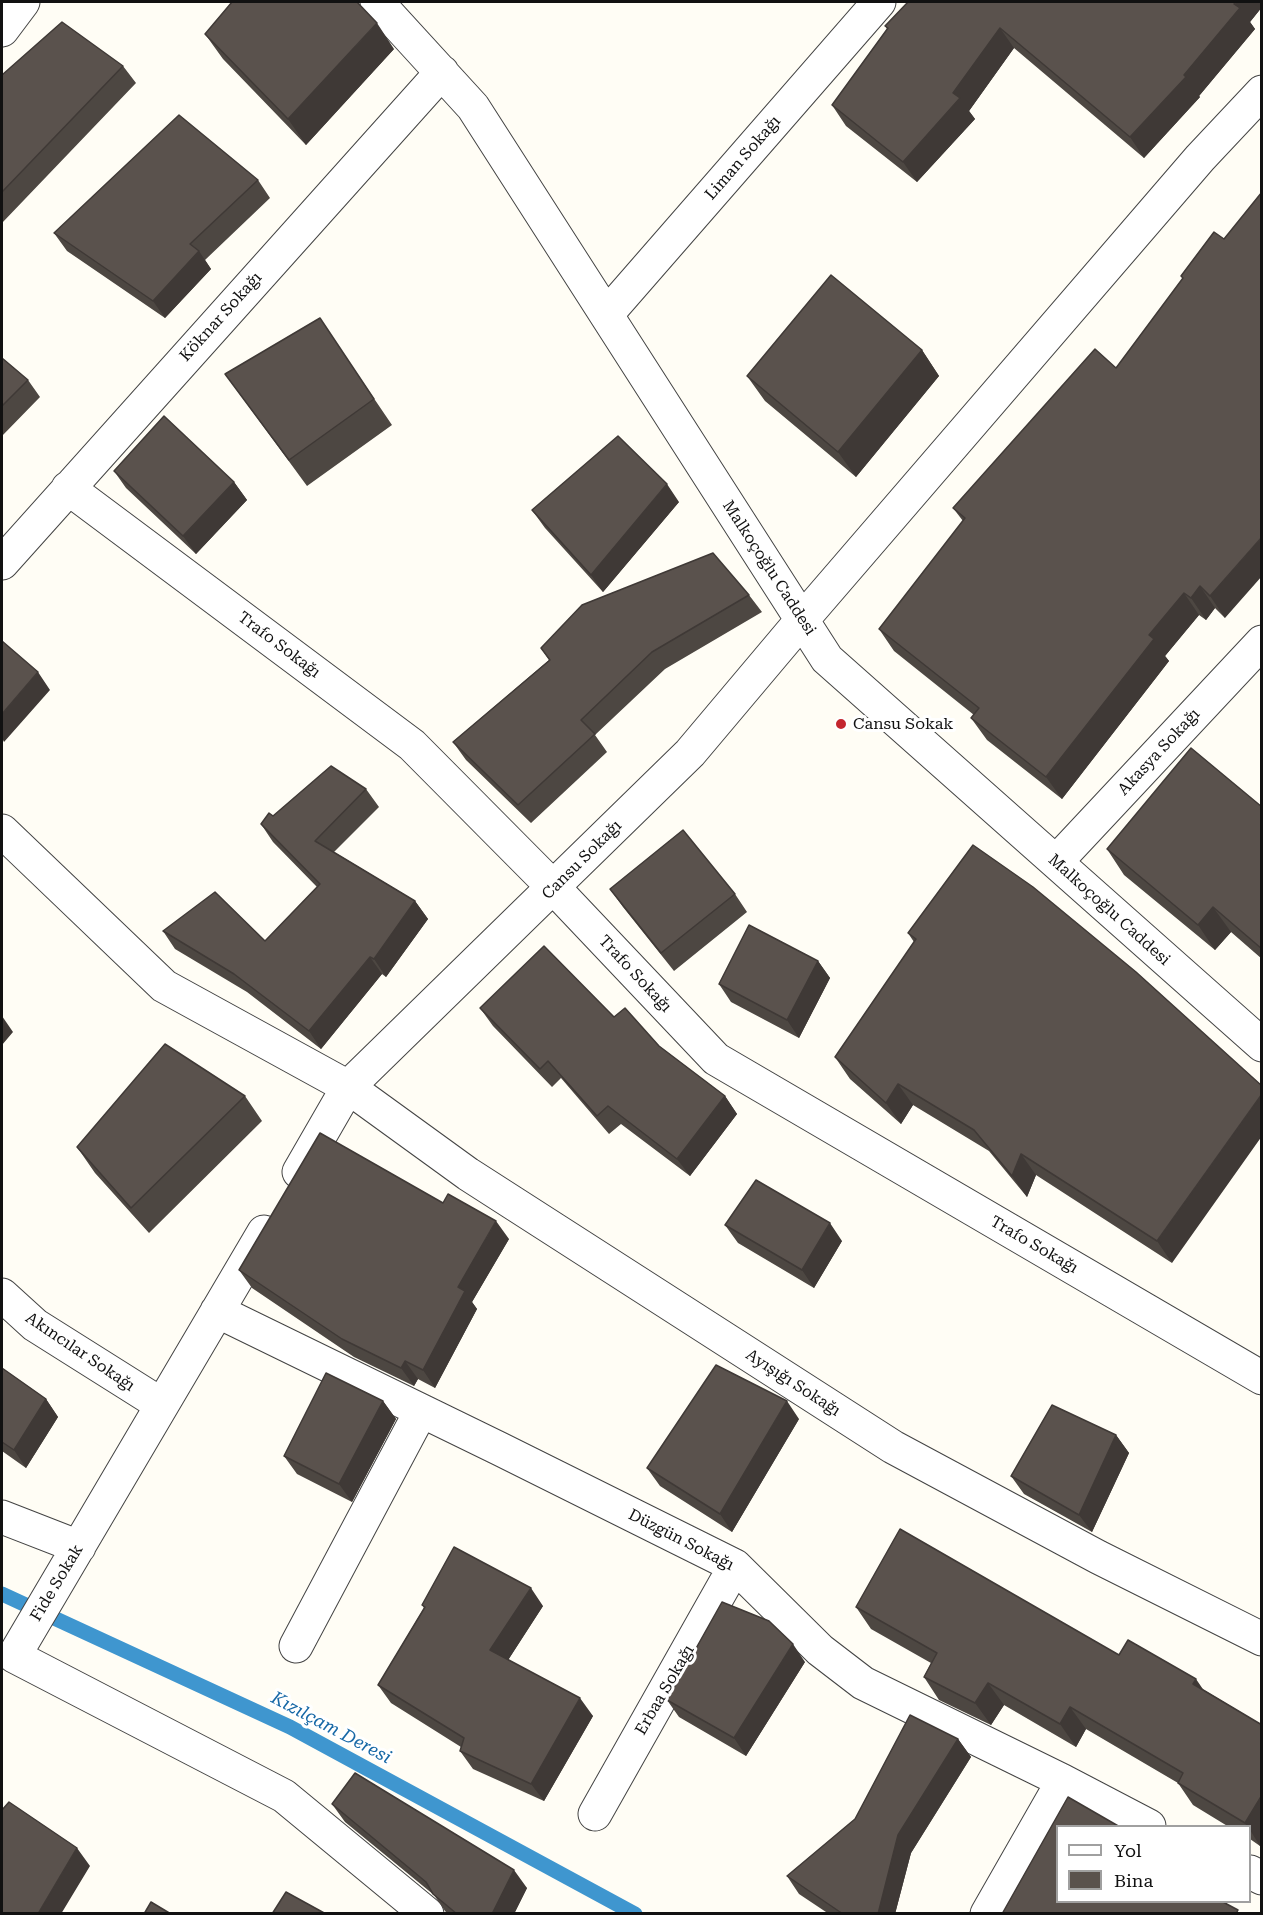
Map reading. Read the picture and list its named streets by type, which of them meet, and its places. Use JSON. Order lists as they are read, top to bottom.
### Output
{
  "streets": {
    "street": [
      "Liman Sokağı",
      "Köknar Sokağı",
      "Malkoçoğlu Caddesi",
      "Trafo Sokağı",
      "Akasya Sokağı",
      "Cansu Sokağı",
      "Akıncılar Sokağı",
      "Ayışığı Sokağı",
      "Düzgün Sokağı",
      "Fide Sokak",
      "Erbaa Sokağı"
    ]
  },
  "crossings": [
    ["Liman Sokağı", "Malkoçoğlu Caddesi"],
    ["Köknar Sokağı", "Malkoçoğlu Caddesi"],
    ["Köknar Sokağı", "Trafo Sokağı"],
    ["Malkoçoğlu Caddesi", "Akasya Sokağı"],
    ["Malkoçoğlu Caddesi", "Cansu Sokağı"],
    ["Trafo Sokağı", "Cansu Sokağı"],
    ["Cansu Sokağı", "Ayışığı Sokağı"],
    ["Cansu Sokağı", "Fide Sokak"],
    ["Akıncılar Sokağı", "Fide Sokak"],
    ["Ayışığı Sokağı", "Fide Sokak"],
    ["Düzgün Sokağı", "Fide Sokak"],
    ["Düzgün Sokağı", "Erbaa Sokağı"]
  ],
  "water": ["Kızılçam Deresi"],
  "places": ["Cansu Sokak"],
  "legend": ["Yol", "Bina"]
}
